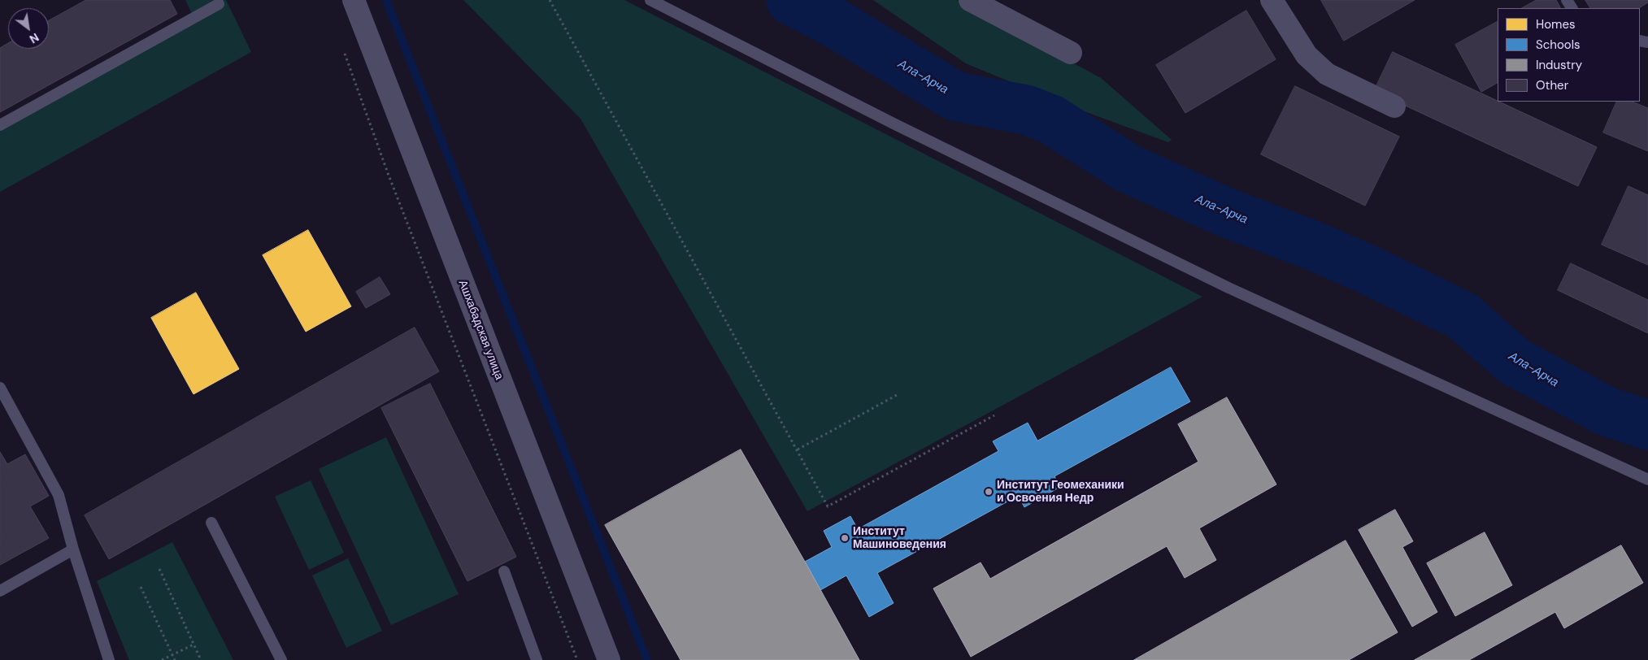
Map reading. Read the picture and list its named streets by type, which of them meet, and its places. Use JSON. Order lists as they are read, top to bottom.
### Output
{
  "streets": {
    "street": ["Ашхабадская улица"]
  },
  "water": ["Ала-Арча"],
  "places": ["Институт Геомеханики и Освоения Недр", "Институт Машиноведения"],
  "legend": [
    "Homes",
    "Schools",
    "Industry",
    "Other"
  ],
  "north": "bottom right"
}
